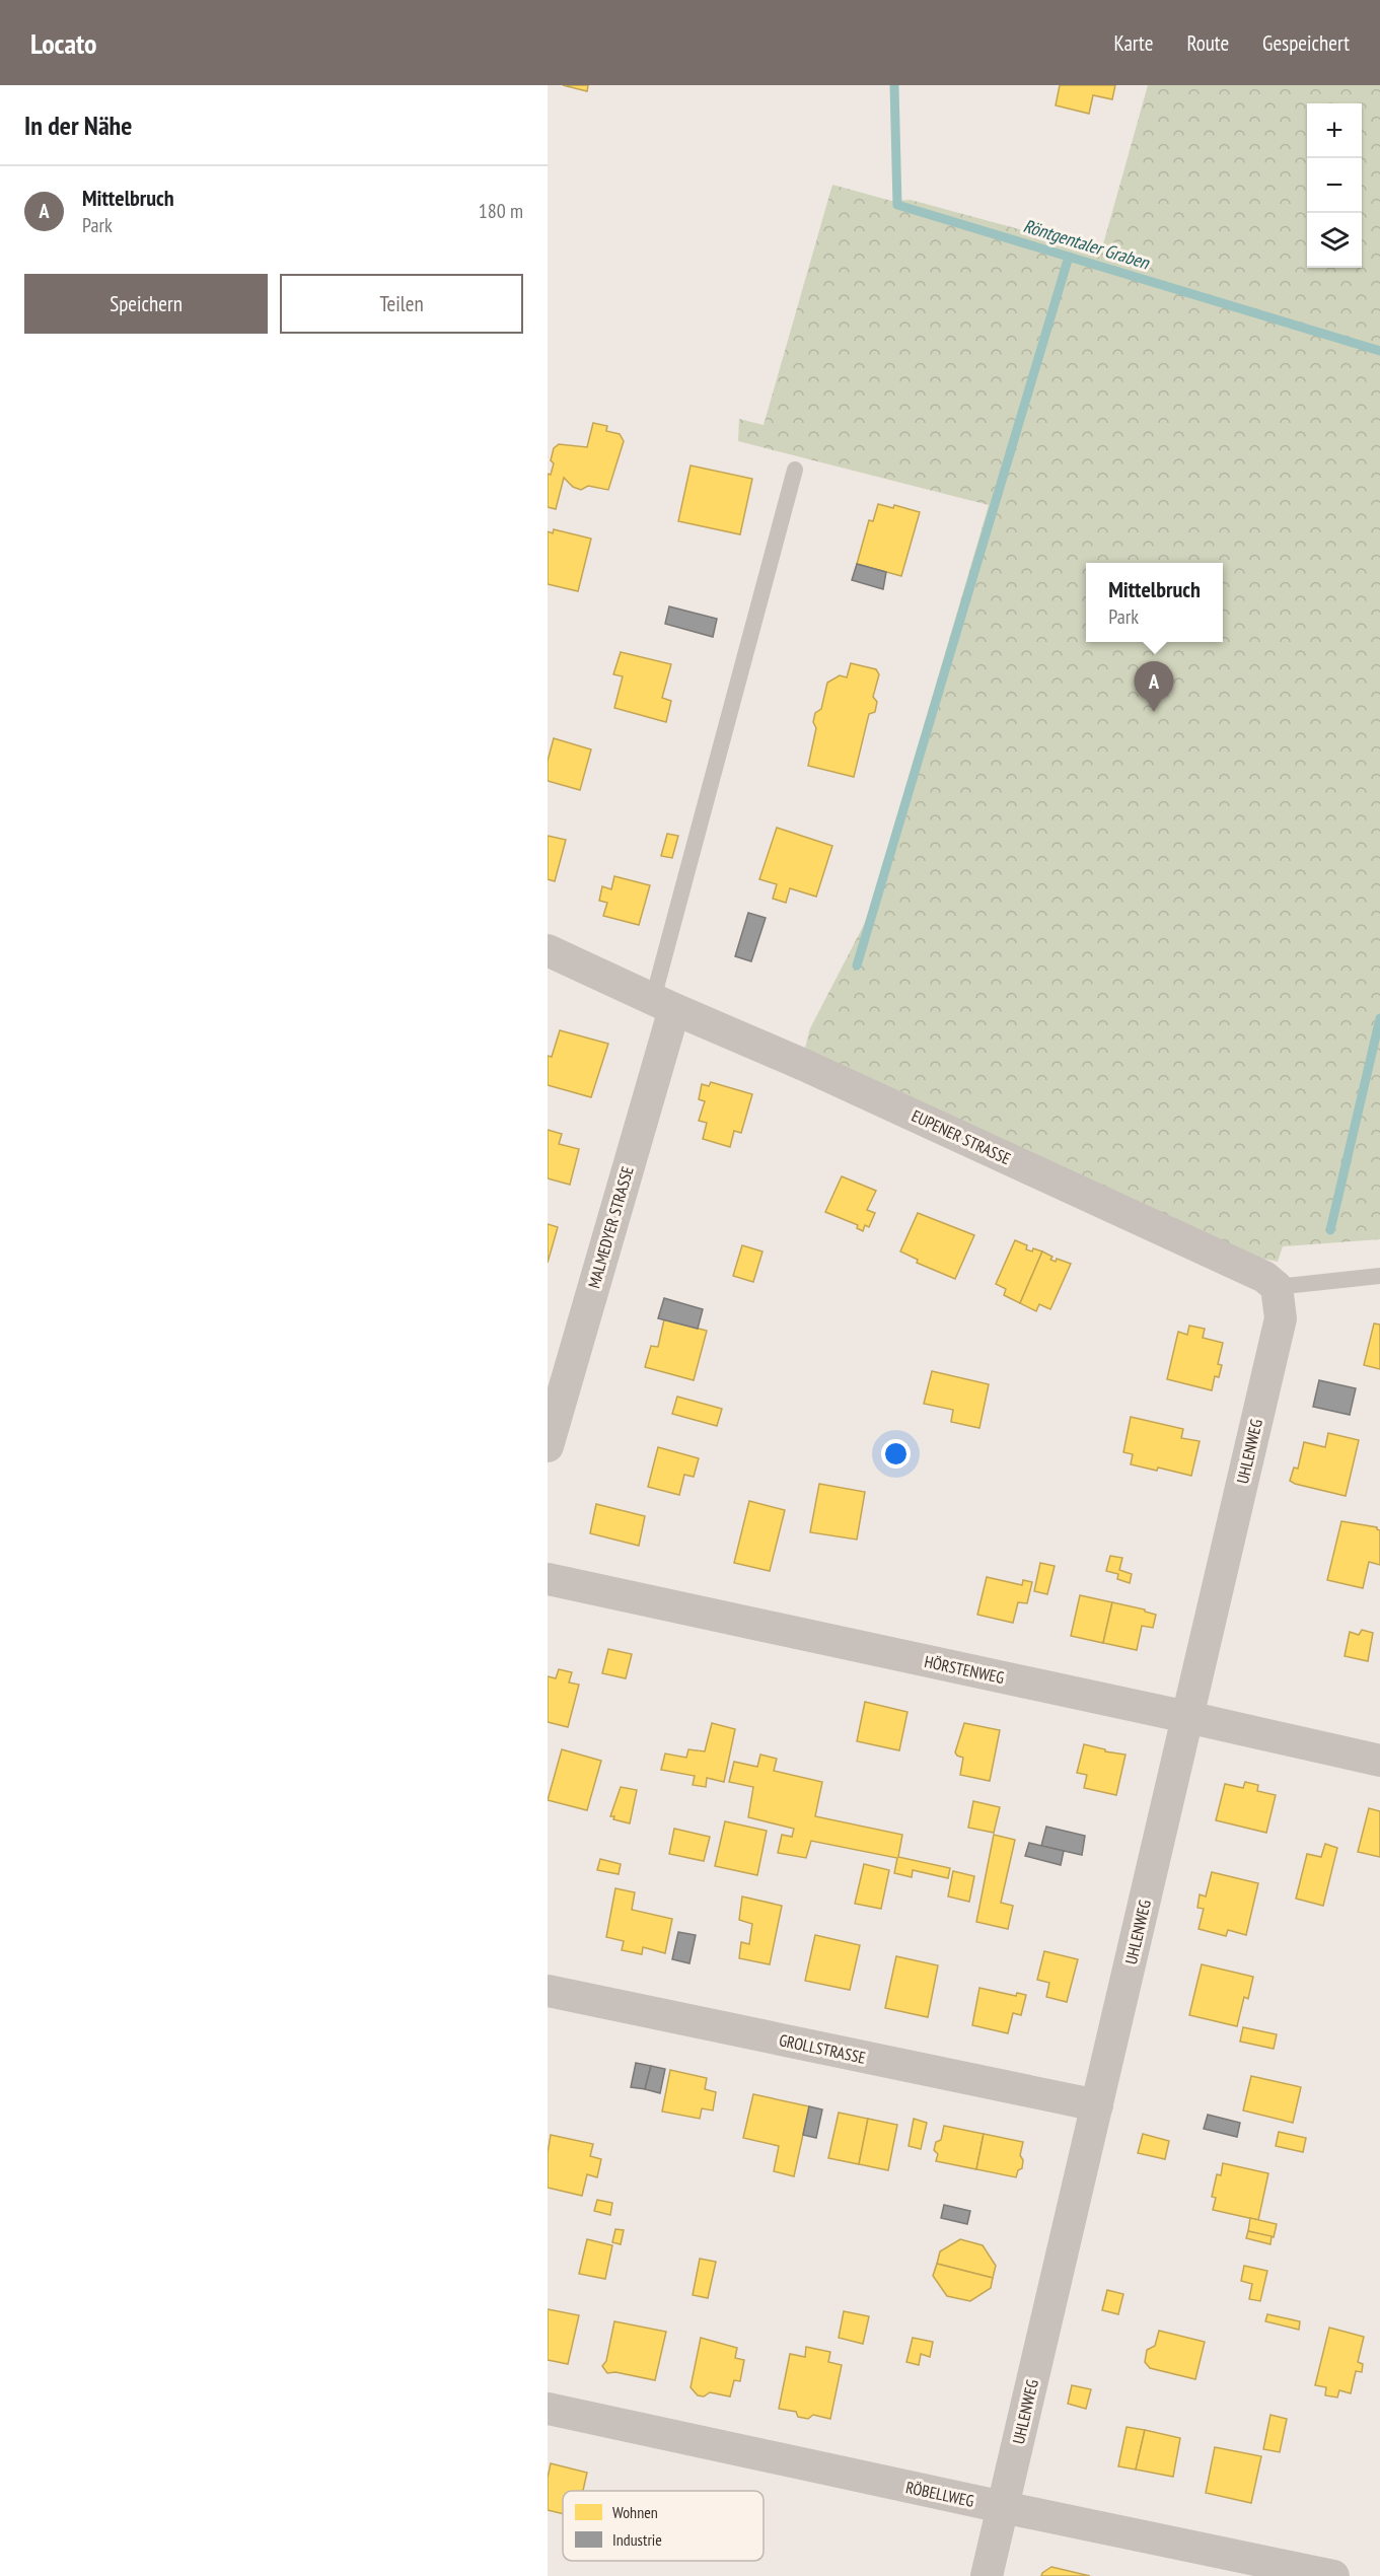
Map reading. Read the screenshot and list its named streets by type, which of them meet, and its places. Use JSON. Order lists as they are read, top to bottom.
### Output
{
  "streets": {
    "street": [
      "EUPENER STRASSE",
      "MALMEDYER STRASSE",
      "UHLENWEG",
      "HÖRSTENWEG",
      "GROLLSTRASSE",
      "RÖBELLWEG"
    ]
  },
  "crossings": [
    ["EUPENER STRASSE", "MALMEDYER STRASSE"],
    ["EUPENER STRASSE", "UHLENWEG"],
    ["UHLENWEG", "HÖRSTENWEG"],
    ["UHLENWEG", "GROLLSTRASSE"],
    ["UHLENWEG", "RÖBELLWEG"]
  ],
  "water": ["Röntgentaler Graben"],
  "legend": ["Wohnen", "Industrie"],
  "page": {
    "header": "Locato",
    "nav": ["Karte", "Route", "Gespeichert"],
    "heading": "In der Nähe",
    "map_buttons": ["+", "−"],
    "list": [
      {
        "mark": "A",
        "name": "Mittelbruch",
        "note": "Park",
        "value": "180 m"
      }
    ],
    "buttons": ["Speichern", "Teilen"],
    "popup": ["Mittelbruch", "Park"],
    "pins": "A"
  }
}
